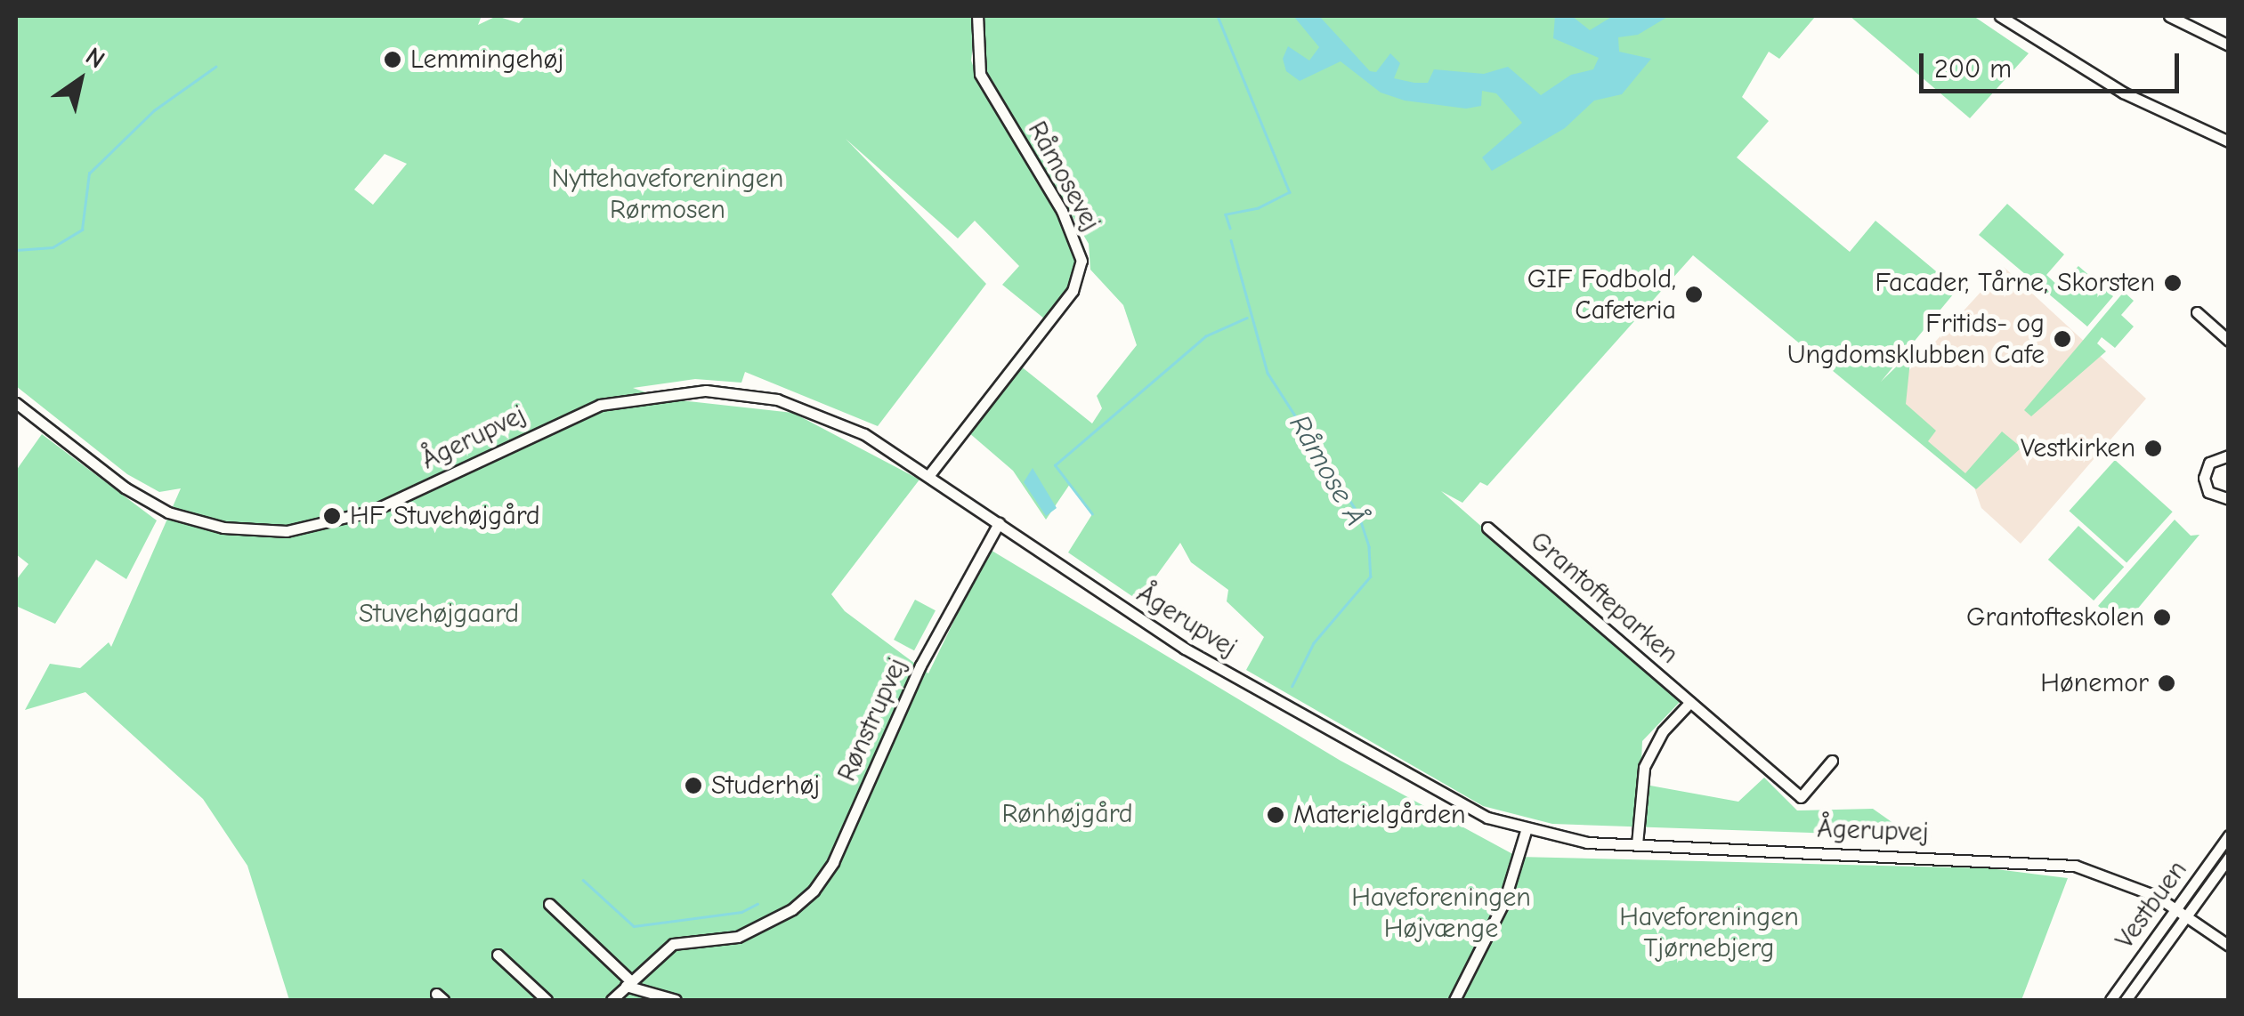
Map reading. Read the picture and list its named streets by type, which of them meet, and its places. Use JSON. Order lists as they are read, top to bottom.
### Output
{
  "streets": {
    "street": [
      "Råmosevej",
      "Ågerupvej",
      "Grantofteparken",
      "Rønstrupvej",
      "Vestbuen"
    ]
  },
  "crossings": [
    ["Råmosevej", "Ågerupvej"],
    ["Ågerupvej", "Rønstrupvej"],
    ["Ågerupvej", "Vestbuen"]
  ],
  "water": ["Råmose Å"],
  "parks": [
    "Nyttehaveforeningen Rørmosen",
    "Stuvehøjgaard",
    "Rønhøjgård",
    "Haveforeningen Højvænge",
    "Haveforeningen Tjørnebjerg"
  ],
  "places": [
    "Lemmingehøj",
    "Facader, Tårne, Skorsten",
    "GIF Fodbold, Cafeteria",
    "Fritids- og Ungdomsklubben Cafe",
    "Vestkirken",
    "HF Stuvehøjgård",
    "Grantofteskolen",
    "Hønemor",
    "Studerhøj",
    "Materielgården"
  ],
  "scale_bar": "200 m",
  "north": "top right"
}
